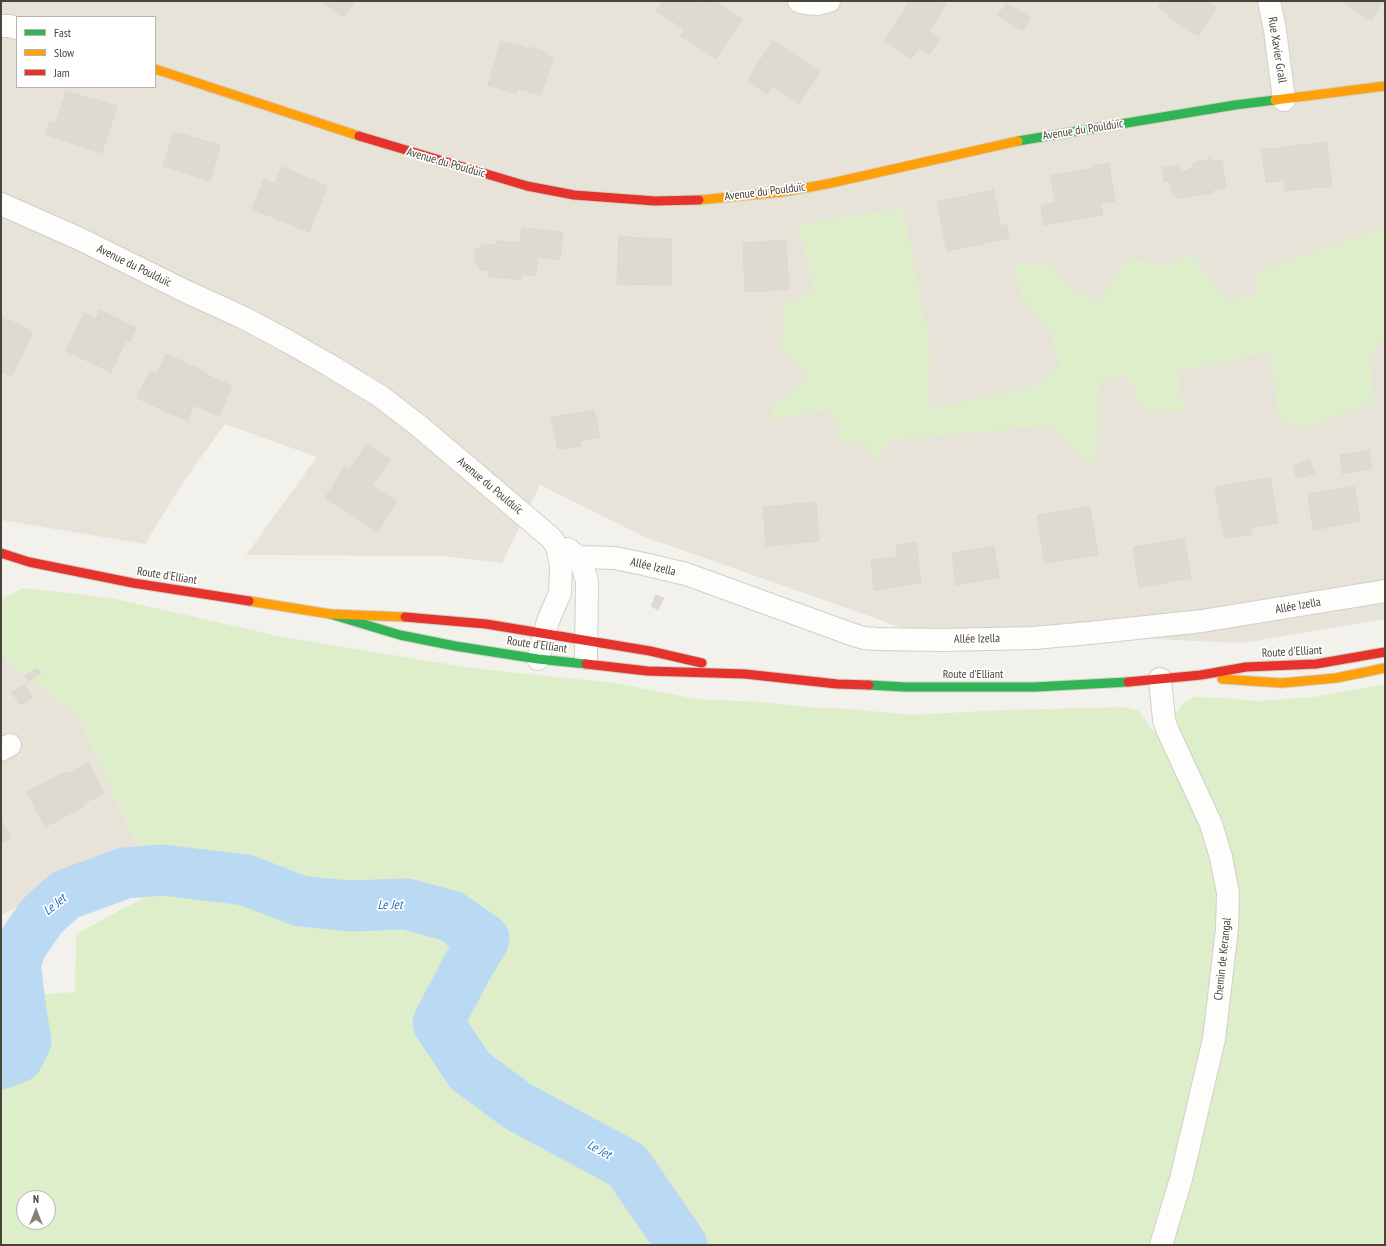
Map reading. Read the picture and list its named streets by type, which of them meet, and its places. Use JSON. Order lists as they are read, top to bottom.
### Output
{
  "streets": {
    "street": [
      "Rue Xavier Grall",
      "Avenue du Poulduïc",
      "Allée Izella",
      "Route d'Elliant",
      "Chemin de Kerangal"
    ]
  },
  "crossings": [
    ["Rue Xavier Grall", "Avenue du Poulduïc"],
    ["Avenue du Poulduïc", "Allée Izella"],
    ["Avenue du Poulduïc", "Route d'Elliant"],
    ["Route d'Elliant", "Chemin de Kerangal"]
  ],
  "water": ["Le Jet"],
  "legend": ["Fast", "Slow", "Jam"],
  "north": "top"
}
